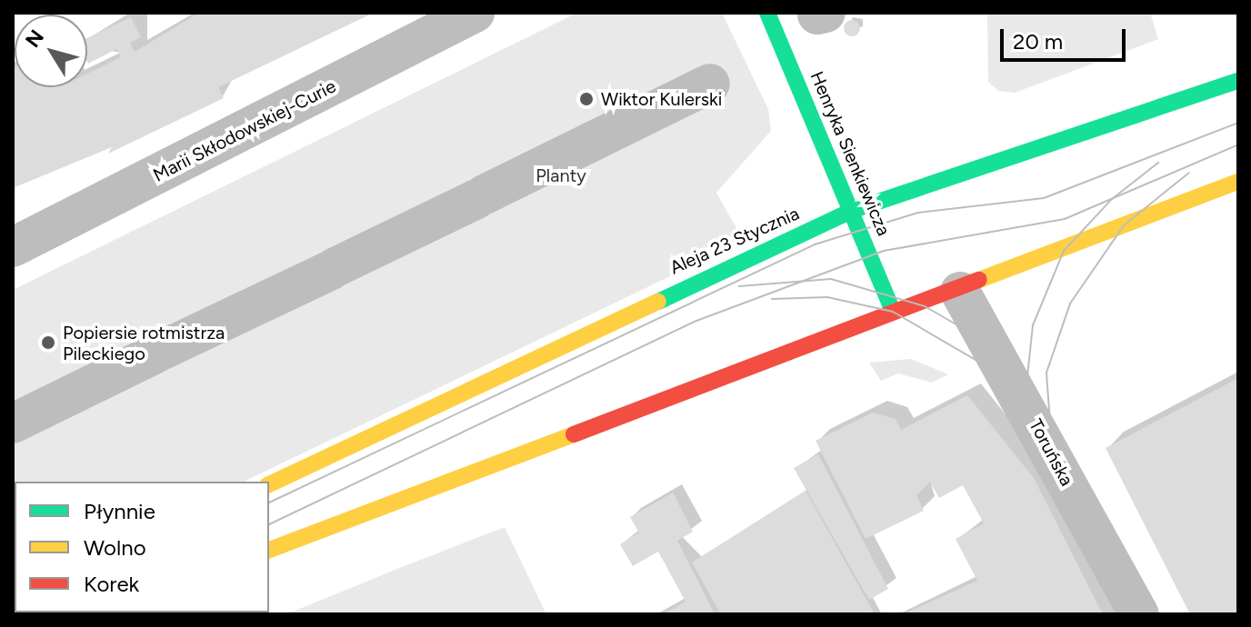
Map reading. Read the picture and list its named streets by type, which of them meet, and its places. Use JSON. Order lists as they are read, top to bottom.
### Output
{
  "streets": {
    "street": [
      "Marii Skłodowskiej-Curie",
      "Henryka Sienkiewicza",
      "Aleja 23 Stycznia",
      "Toruńska"
    ]
  },
  "crossings": [
    ["Henryka Sienkiewicza", "Aleja 23 Stycznia"]
  ],
  "parks": ["Planty"],
  "places": ["Wiktor Kulerski", "Popiersie rotmistrza Pileckiego"],
  "legend": ["Płynnie", "Wolno", "Korek"],
  "scale_bar": "20 m",
  "north": "top left"
}
